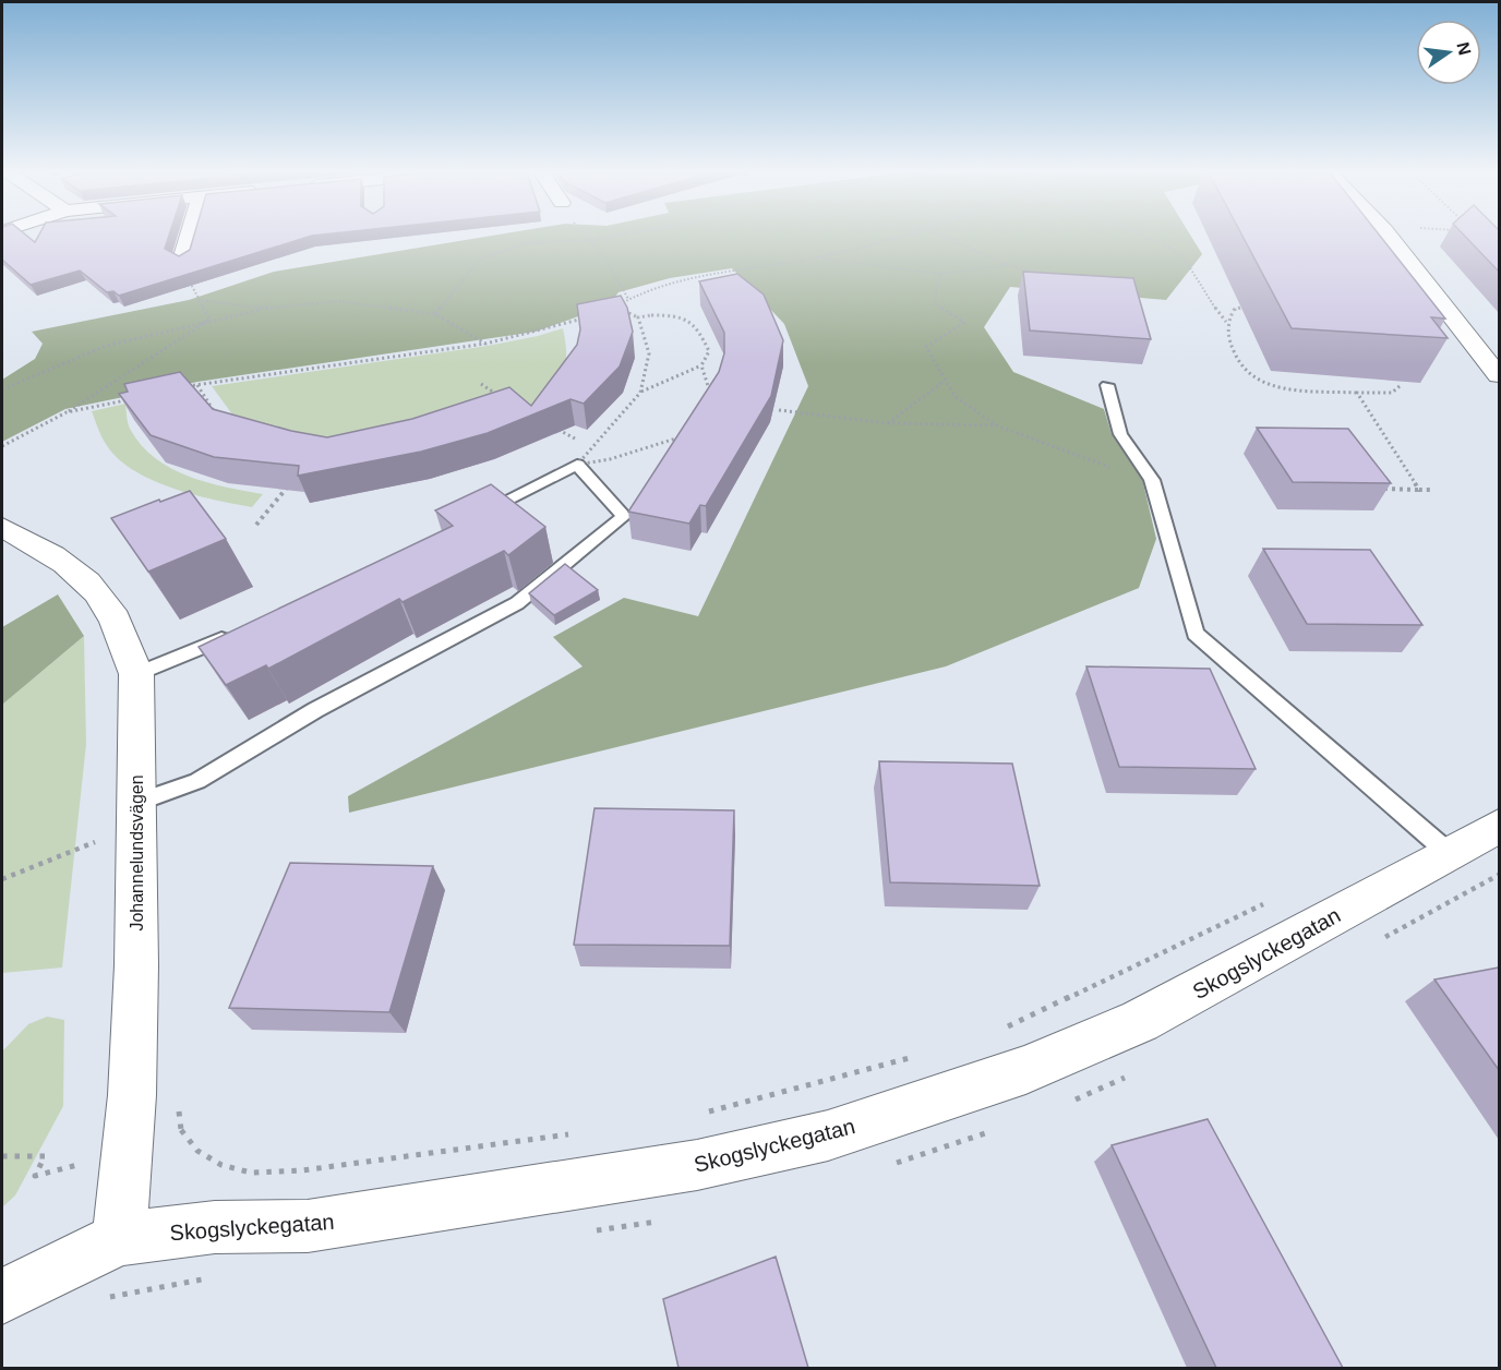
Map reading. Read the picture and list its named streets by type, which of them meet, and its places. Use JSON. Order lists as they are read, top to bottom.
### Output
{
  "streets": {
    "street": ["Johannelundsvägen", "Skogslyckegatan"]
  },
  "crossings": [
    ["Johannelundsvägen", "Skogslyckegatan"]
  ],
  "north": "right"
}
